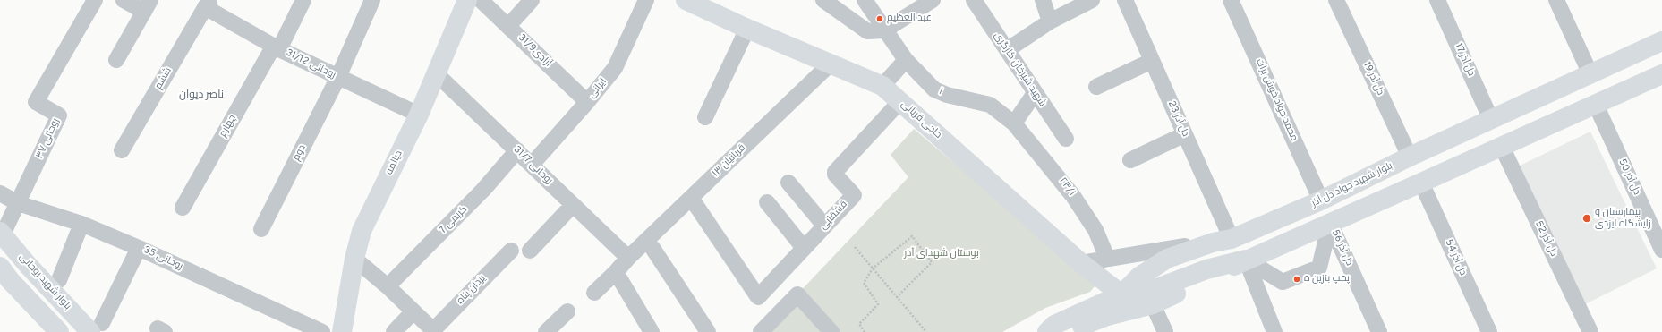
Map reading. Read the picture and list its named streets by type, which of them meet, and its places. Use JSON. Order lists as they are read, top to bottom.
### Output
{
  "streets": {
    "main road": [
      "حاجی قربانی",
      "دیالمه",
      "بلوار شهید جواد دل آذر",
      "بلوار شهید روحانی"
    ],
    "street": [
      "آزادی31/9",
      "دل آذر 17",
      "روحانی 31/12",
      "شهید شیرخان کارگری",
      "ششم",
      "دل آذر 19",
      "ایرانی",
      "۱",
      "محمد جواد خوش برات",
      "دل آذر 23",
      "چهارم",
      "روحانی ۳۷",
      "دوم",
      "۱۳ قربانیان",
      "روحانی 31/7",
      "دل آذر 50",
      "۲۳/۱",
      "قشقایی",
      "کریمی 7",
      "دل آذر 52",
      "دل آذر 56",
      "دل آذر 54",
      "روحانی 35",
      "یزدان پناه"
    ]
  },
  "crossings": [
    ["آزادی31/9", "ایرانی"],
    ["دل آذر 17", "بلوار شهید جواد دل آذر"],
    ["روحانی 31/12", "ششم"],
    ["روحانی 31/12", "چهارم"],
    ["روحانی 31/12", "دوم"],
    ["روحانی 31/12", "دیالمه"],
    ["دل آذر 19", "بلوار شهید جواد دل آذر"],
    ["ایرانی", "روحانی 31/7"],
    ["۱", "۲۳/۱"],
    ["محمد جواد خوش برات", "بلوار شهید جواد دل آذر"],
    ["دل آذر 23", "بلوار شهید جواد دل آذر"],
    ["حاجی قربانی", "۱۳ قربانیان"],
    ["حاجی قربانی", "بلوار شهید جواد دل آذر"],
    ["حاجی قربانی", "قشقایی"],
    ["روحانی ۳۷", "روحانی 35"],
    ["روحانی ۳۷", "بلوار شهید روحانی"],
    ["۱۳ قربانیان", "روحانی 31/7"],
    ["۱۳ قربانیان", "قشقایی"],
    ["دیالمه", "روحانی 31/7"],
    ["روحانی 31/7", "کریمی 7"]
  ],
  "districts": ["ناصر دیوان"],
  "parks": ["بوستان شهدای آذر"],
  "places": ["عبد العظيم", "بیمارستان و زایشگاه ایزدی", "پمپ بنزین ه"]
}
